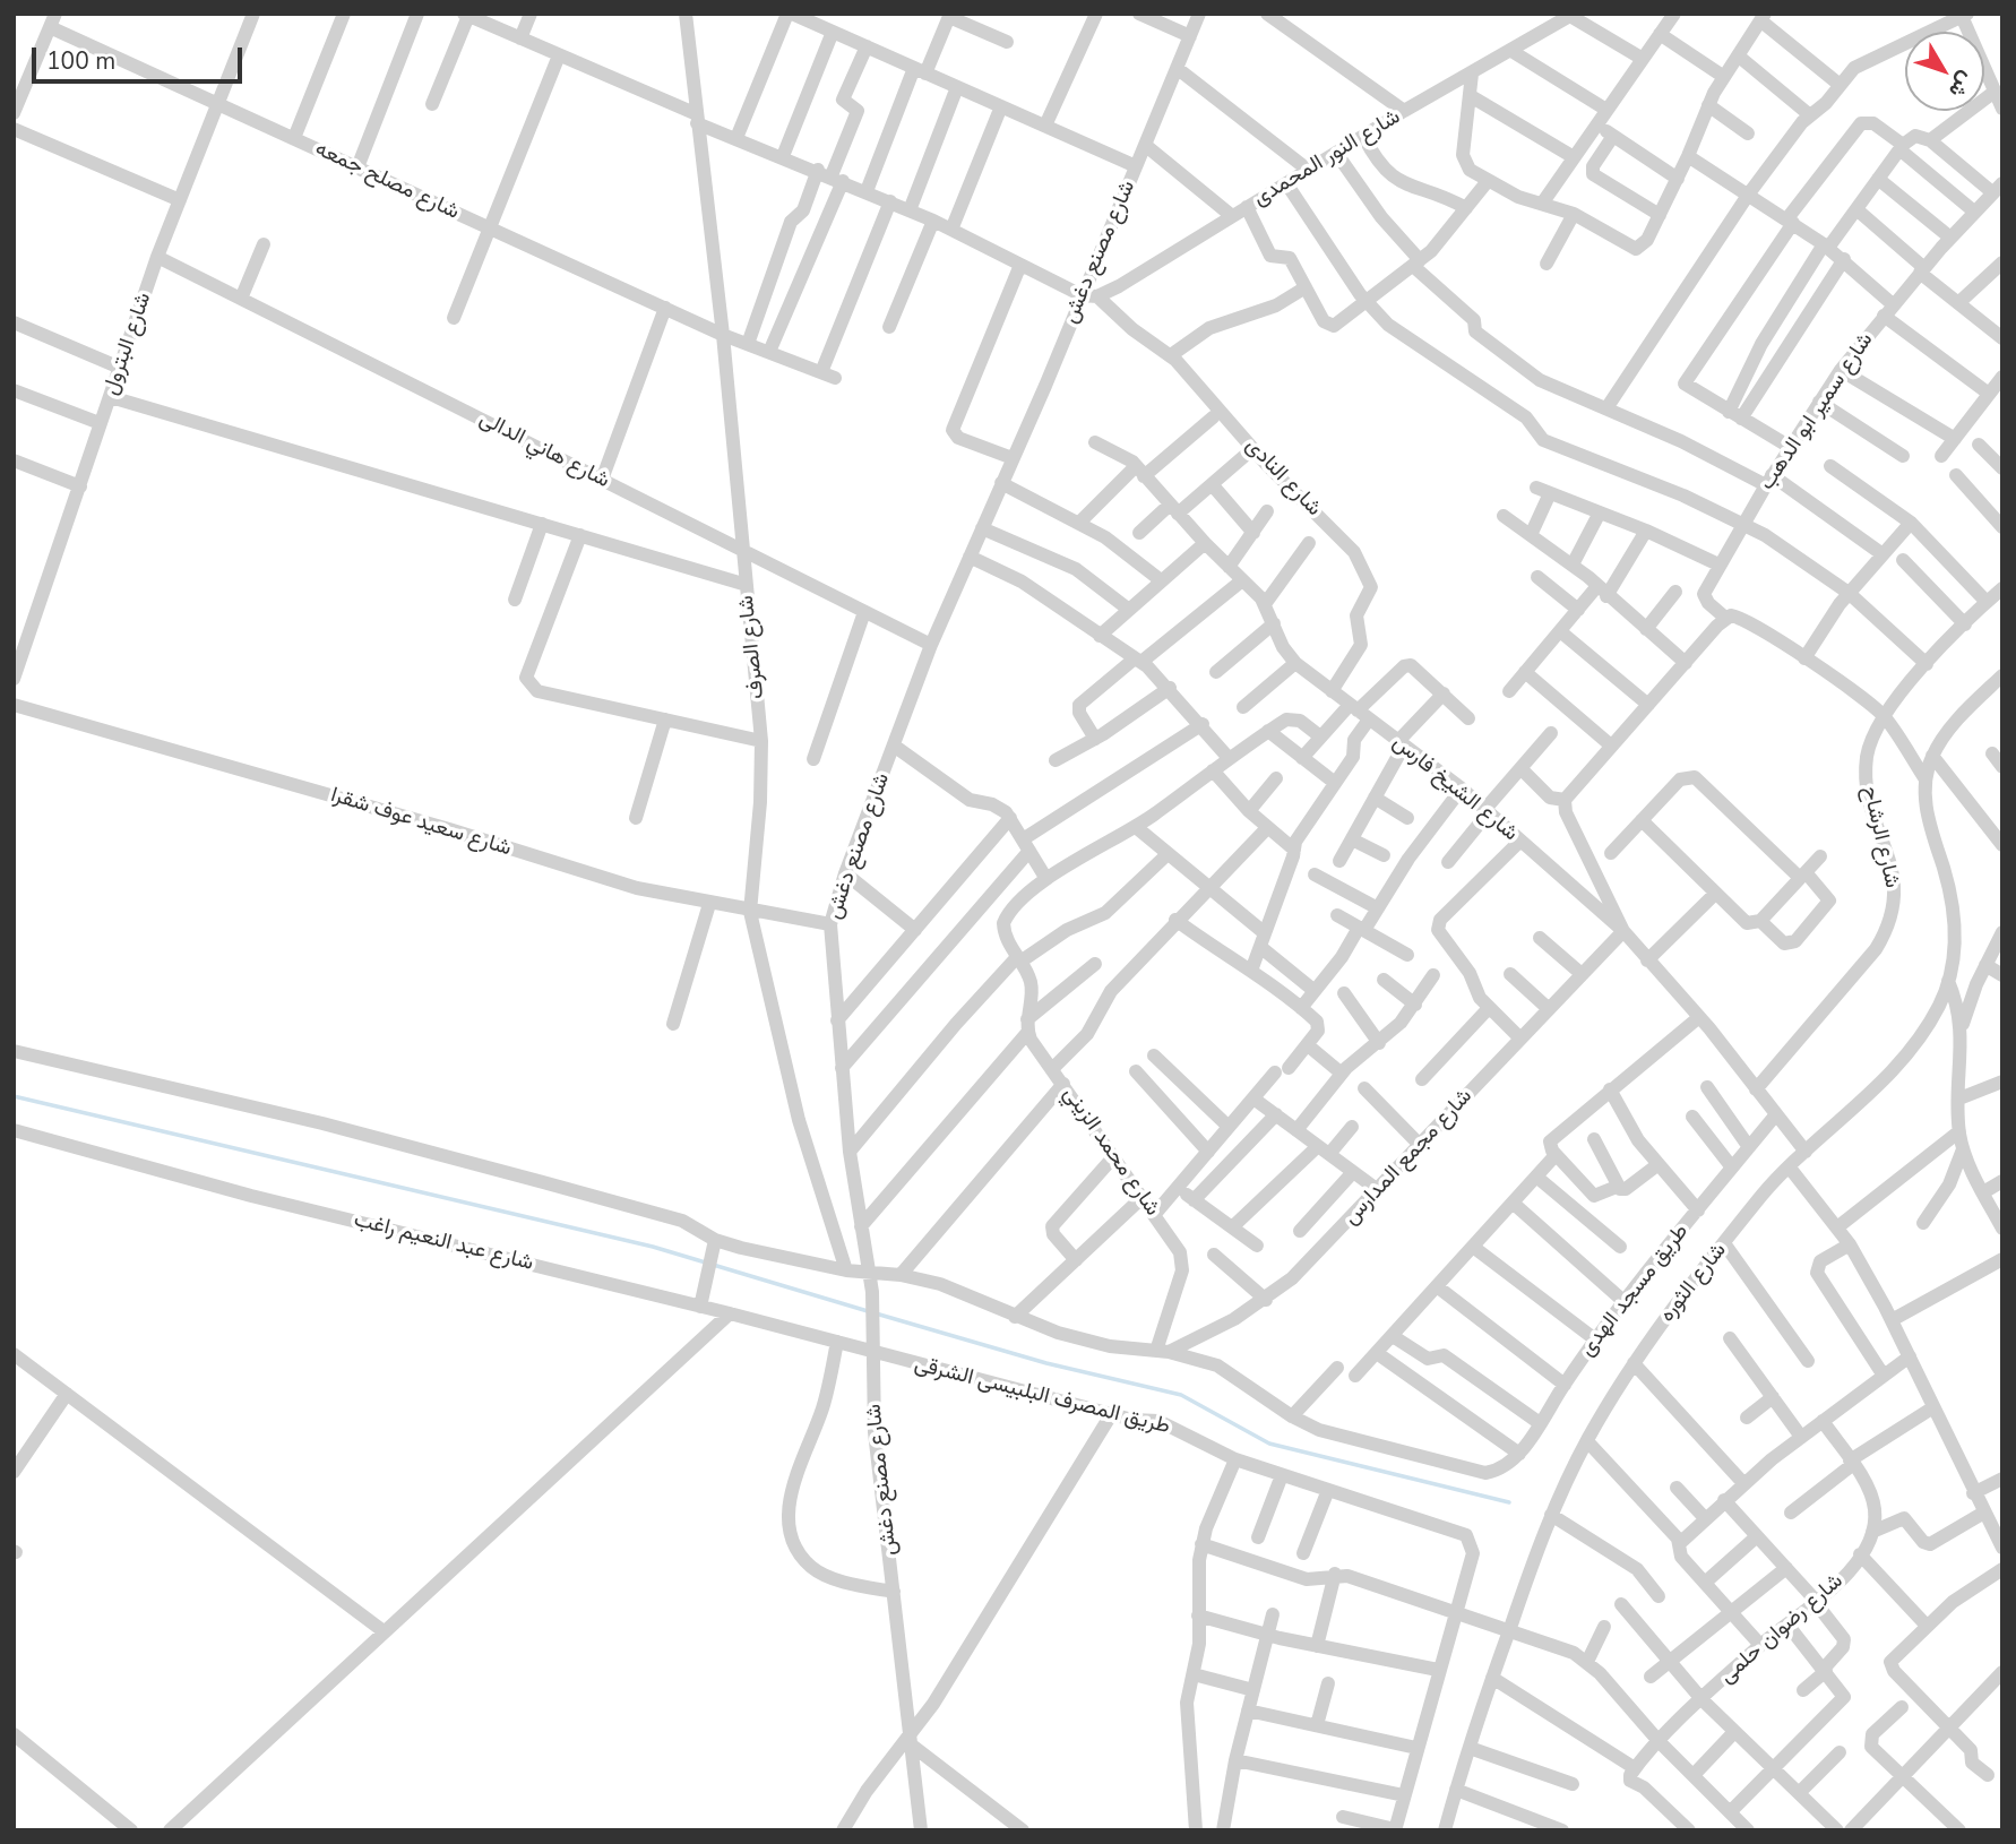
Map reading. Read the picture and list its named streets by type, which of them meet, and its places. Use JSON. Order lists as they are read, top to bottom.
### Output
{
  "streets": {
    "street": [
      "شارع النور المحمدى",
      "شارع مصلح جمعه",
      "شارع مصنع دغش",
      "شارع البترول",
      "شارع سمير ابو الدهب",
      "شارع هاني الدالى",
      "شارع النادى",
      "شارع الصرف",
      "شارع الشيخ فارس",
      "شارع سعيد عوف شقرا",
      "شارع الرشاح",
      "شارع محمد الزيني",
      "شارع مجمع المدارس",
      "شارع عبد النعيم راغب",
      "شارع الثوره",
      "طريق مسجد الهدى",
      "طريق المصرف البلبيسى الشرقى",
      "شارع رضوان حلمى"
    ]
  },
  "crossings": [
    ["شارع النور المحمدى", "شارع النادى"],
    ["شارع مصلح جمعه", "شارع البترول"],
    ["شارع مصلح جمعه", "شارع الصرف"],
    ["شارع مصنع دغش", "شارع هاني الدالى"],
    ["شارع مصنع دغش", "شارع سعيد عوف شقرا"],
    ["شارع مصنع دغش", "شارع عبد النعيم راغب"],
    ["شارع مصنع دغش", "طريق المصرف البلبيسى الشرقى"],
    ["شارع البترول", "شارع هاني الدالى"],
    ["شارع هاني الدالى", "شارع الصرف"],
    ["شارع النادى", "شارع الشيخ فارس"],
    ["شارع الصرف", "شارع سعيد عوف شقرا"],
    ["شارع الشيخ فارس", "شارع الرشاح"],
    ["شارع الشيخ فارس", "شارع مجمع المدارس"],
    ["شارع الشيخ فارس", "شارع الثوره"],
    ["شارع الشيخ فارس", "طريق مسجد الهدى"],
    ["شارع محمد الزيني", "شارع مجمع المدارس"],
    ["شارع عبد النعيم راغب", "طريق المصرف البلبيسى الشرقى"]
  ],
  "scale_bar": "100 m",
  "north": "bottom right"
}
